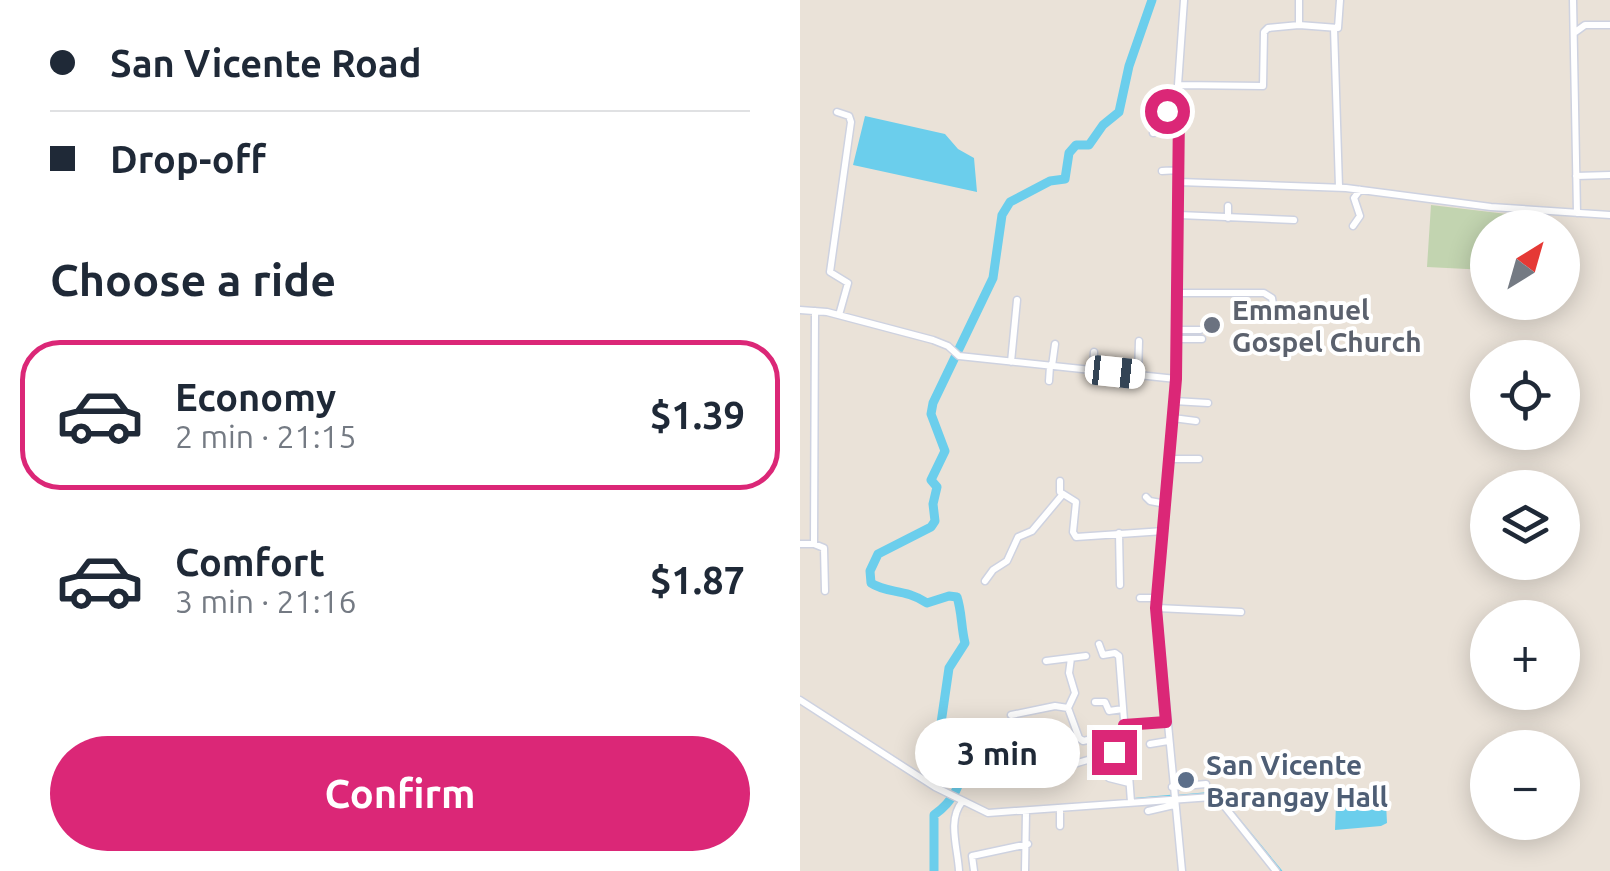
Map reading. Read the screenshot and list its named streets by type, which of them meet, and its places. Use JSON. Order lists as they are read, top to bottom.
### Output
{
  "places": ["Emmanuel Gospel Church", "San Vicente Barangay Hall"],
  "north": "top right",
  "page": {
    "banner": ["San Vicente Road", "Drop-off"],
    "map_buttons": ["+", "−"],
    "heading": "Choose a ride",
    "list": [
      {
        "name": "Economy",
        "note": "2 min · 21:15",
        "value": "$1.39"
      },
      {
        "name": "Comfort",
        "note": "3 min · 21:16",
        "value": "$1.87"
      }
    ],
    "buttons": "Confirm",
    "bubble": "3 min"
  }
}
